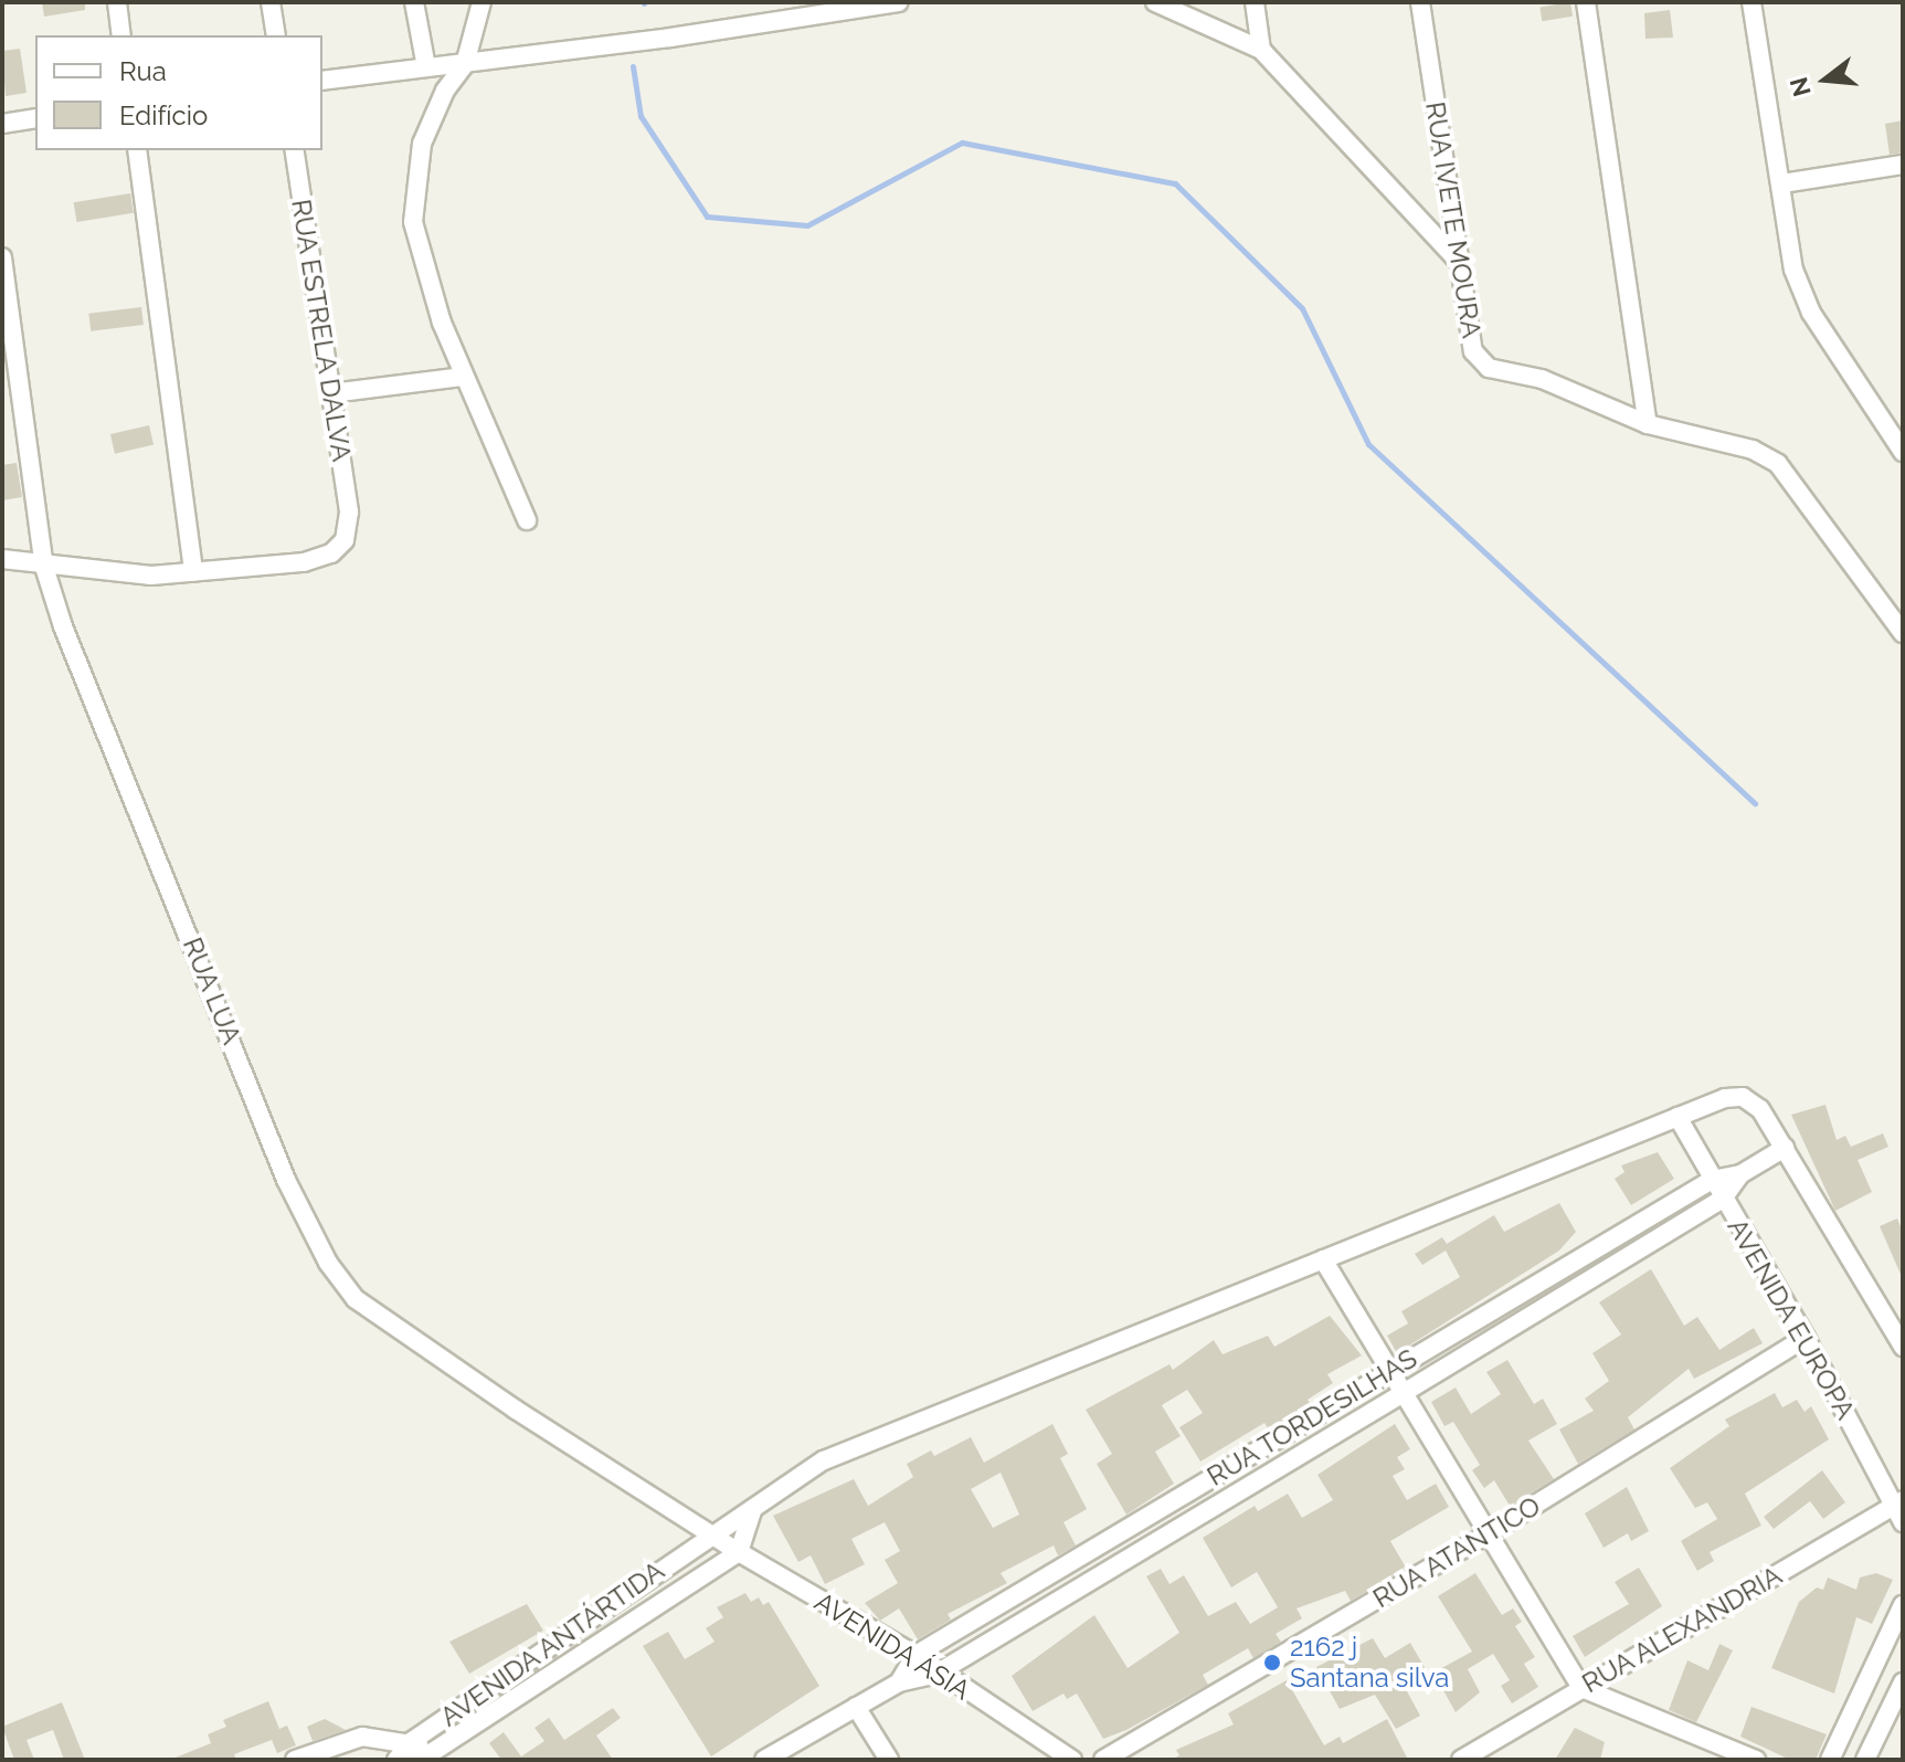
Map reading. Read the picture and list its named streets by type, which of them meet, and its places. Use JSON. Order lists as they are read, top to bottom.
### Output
{
  "streets": {
    "street": [
      "RUA IVETE MOURA",
      "RUA ESTRELA DALVA",
      "RUA LUA",
      "AVENIDA EUROPA",
      "RUA TORDESILHAS",
      "RUA ATANTICO",
      "RUA ALEXANDRIA",
      "AVENIDA ANTÁRTIDA",
      "AVENIDA ÁSIA"
    ]
  },
  "crossings": [
    ["RUA LUA", "AVENIDA ANTÁRTIDA"],
    ["RUA LUA", "AVENIDA ÁSIA"],
    ["AVENIDA EUROPA", "RUA TORDESILHAS"],
    ["AVENIDA EUROPA", "RUA ATANTICO"],
    ["AVENIDA EUROPA", "RUA ALEXANDRIA"],
    ["AVENIDA EUROPA", "AVENIDA ANTÁRTIDA"],
    ["RUA TORDESILHAS", "AVENIDA ANTÁRTIDA"],
    ["RUA TORDESILHAS", "AVENIDA ÁSIA"],
    ["AVENIDA ANTÁRTIDA", "AVENIDA ÁSIA"]
  ],
  "places": ["2162 j Santana silva"],
  "legend": ["Rua", "Edifício"],
  "north": "left"
}
